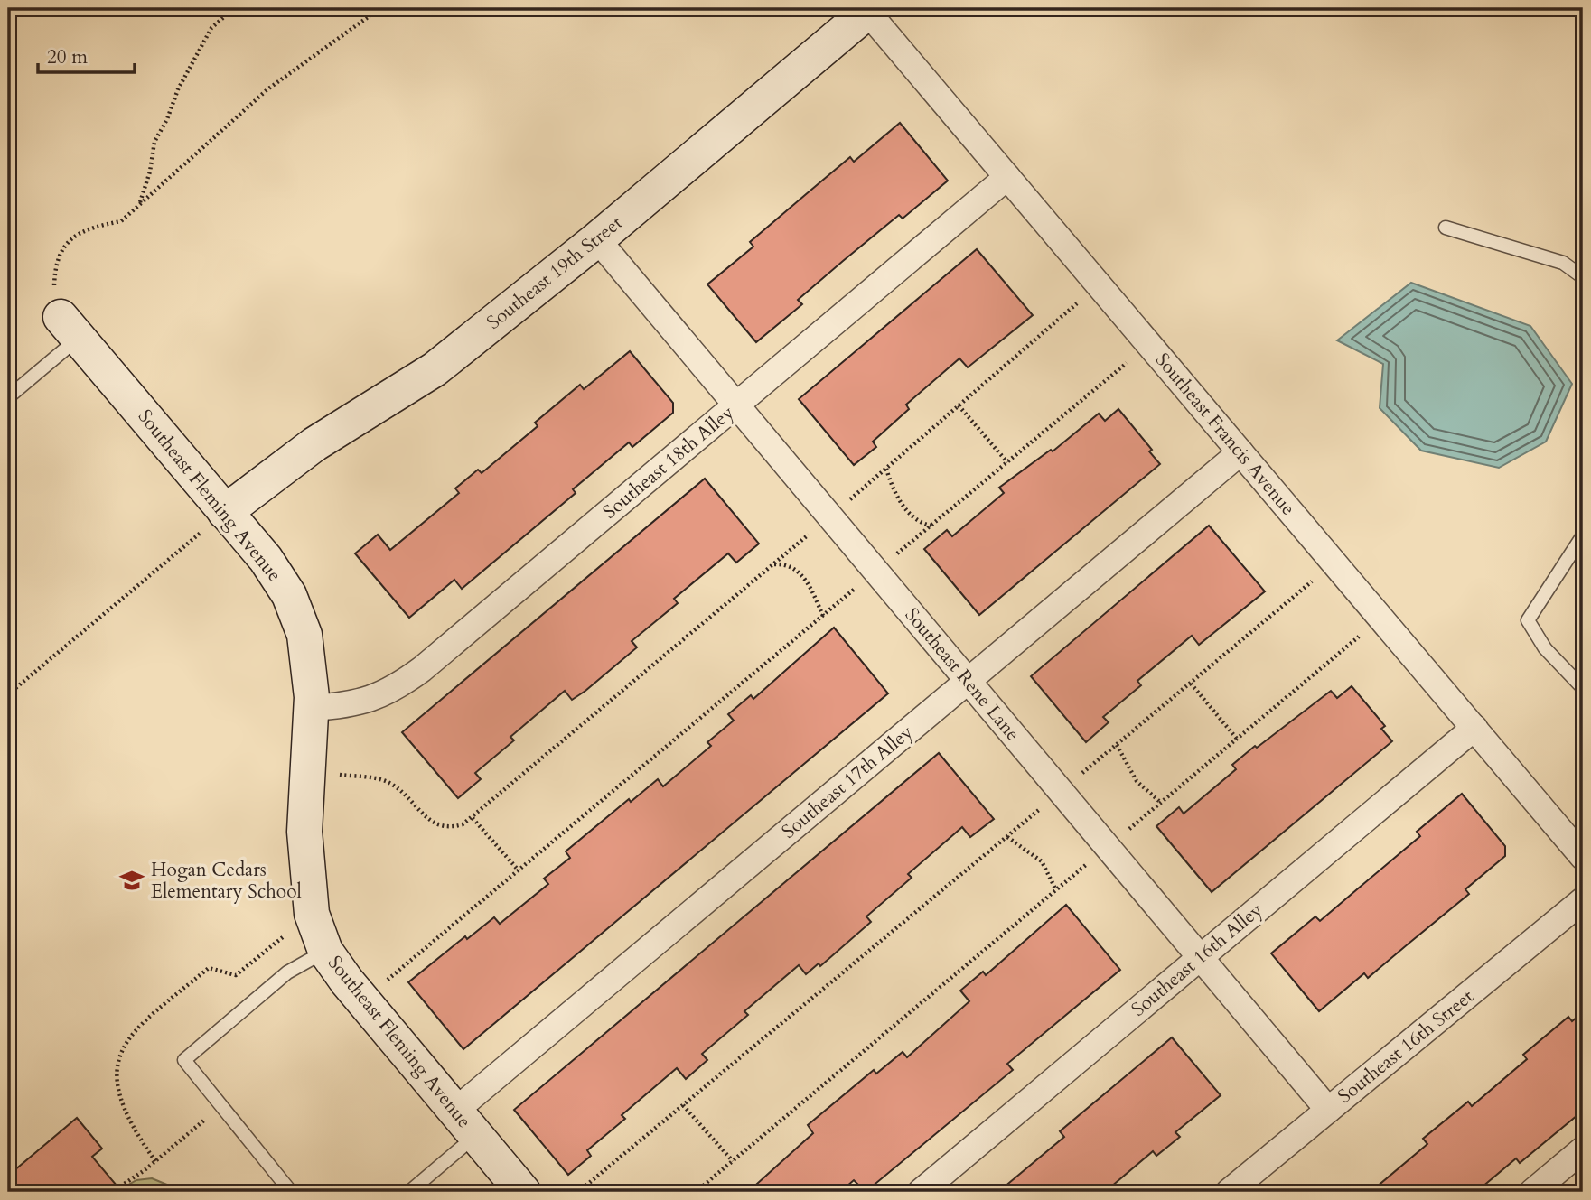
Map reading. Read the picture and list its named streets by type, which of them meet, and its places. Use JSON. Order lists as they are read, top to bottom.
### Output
{
  "streets": {
    "street": [
      "Southeast 19th Street",
      "Southeast Francis Avenue",
      "Southeast 18th Alley",
      "Southeast Fleming Avenue",
      "Southeast Rene Lane",
      "Southeast 17th Alley",
      "Southeast 16th Alley",
      "Southeast 16th Street"
    ]
  },
  "crossings": [
    ["Southeast 19th Street", "Southeast Francis Avenue"],
    ["Southeast 19th Street", "Southeast Fleming Avenue"],
    ["Southeast 19th Street", "Southeast Rene Lane"],
    ["Southeast Francis Avenue", "Southeast 18th Alley"],
    ["Southeast Francis Avenue", "Southeast 17th Alley"],
    ["Southeast Francis Avenue", "Southeast 16th Alley"],
    ["Southeast 18th Alley", "Southeast Fleming Avenue"],
    ["Southeast 18th Alley", "Southeast Rene Lane"],
    ["Southeast Fleming Avenue", "Southeast 17th Alley"],
    ["Southeast Rene Lane", "Southeast 17th Alley"],
    ["Southeast Rene Lane", "Southeast 16th Alley"],
    ["Southeast Rene Lane", "Southeast 16th Street"]
  ],
  "places": {
    "school or university": ["Hogan Cedars Elementary School"]
  },
  "scale_bar": "20 m"
}
